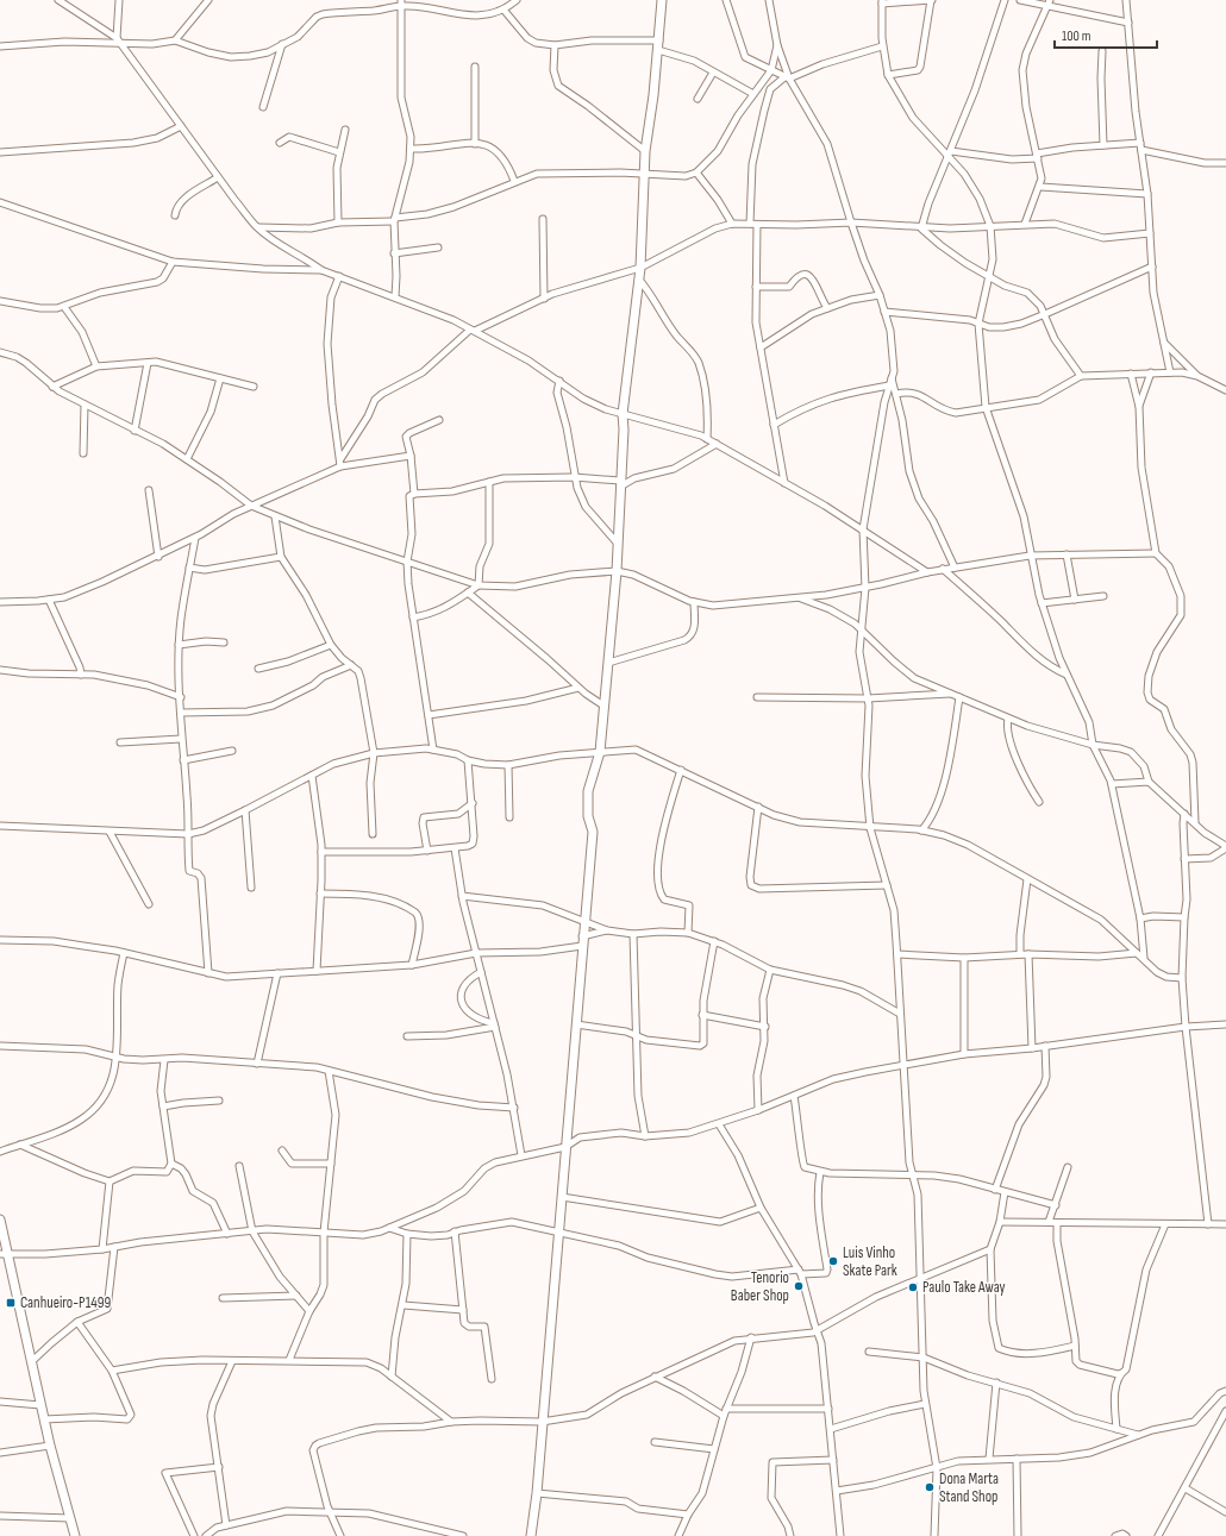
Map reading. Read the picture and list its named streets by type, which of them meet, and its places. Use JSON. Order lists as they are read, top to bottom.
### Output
{
  "places": {
    "other": [
      "Luis Vinho Skate Park",
      "Tenorio Baber Shop",
      "Paulo Take Away",
      "Dona Marta Stand Shop"
    ],
    "transit": ["Canhueiro-P1499"]
  },
  "scale_bar": "100 m"
}
